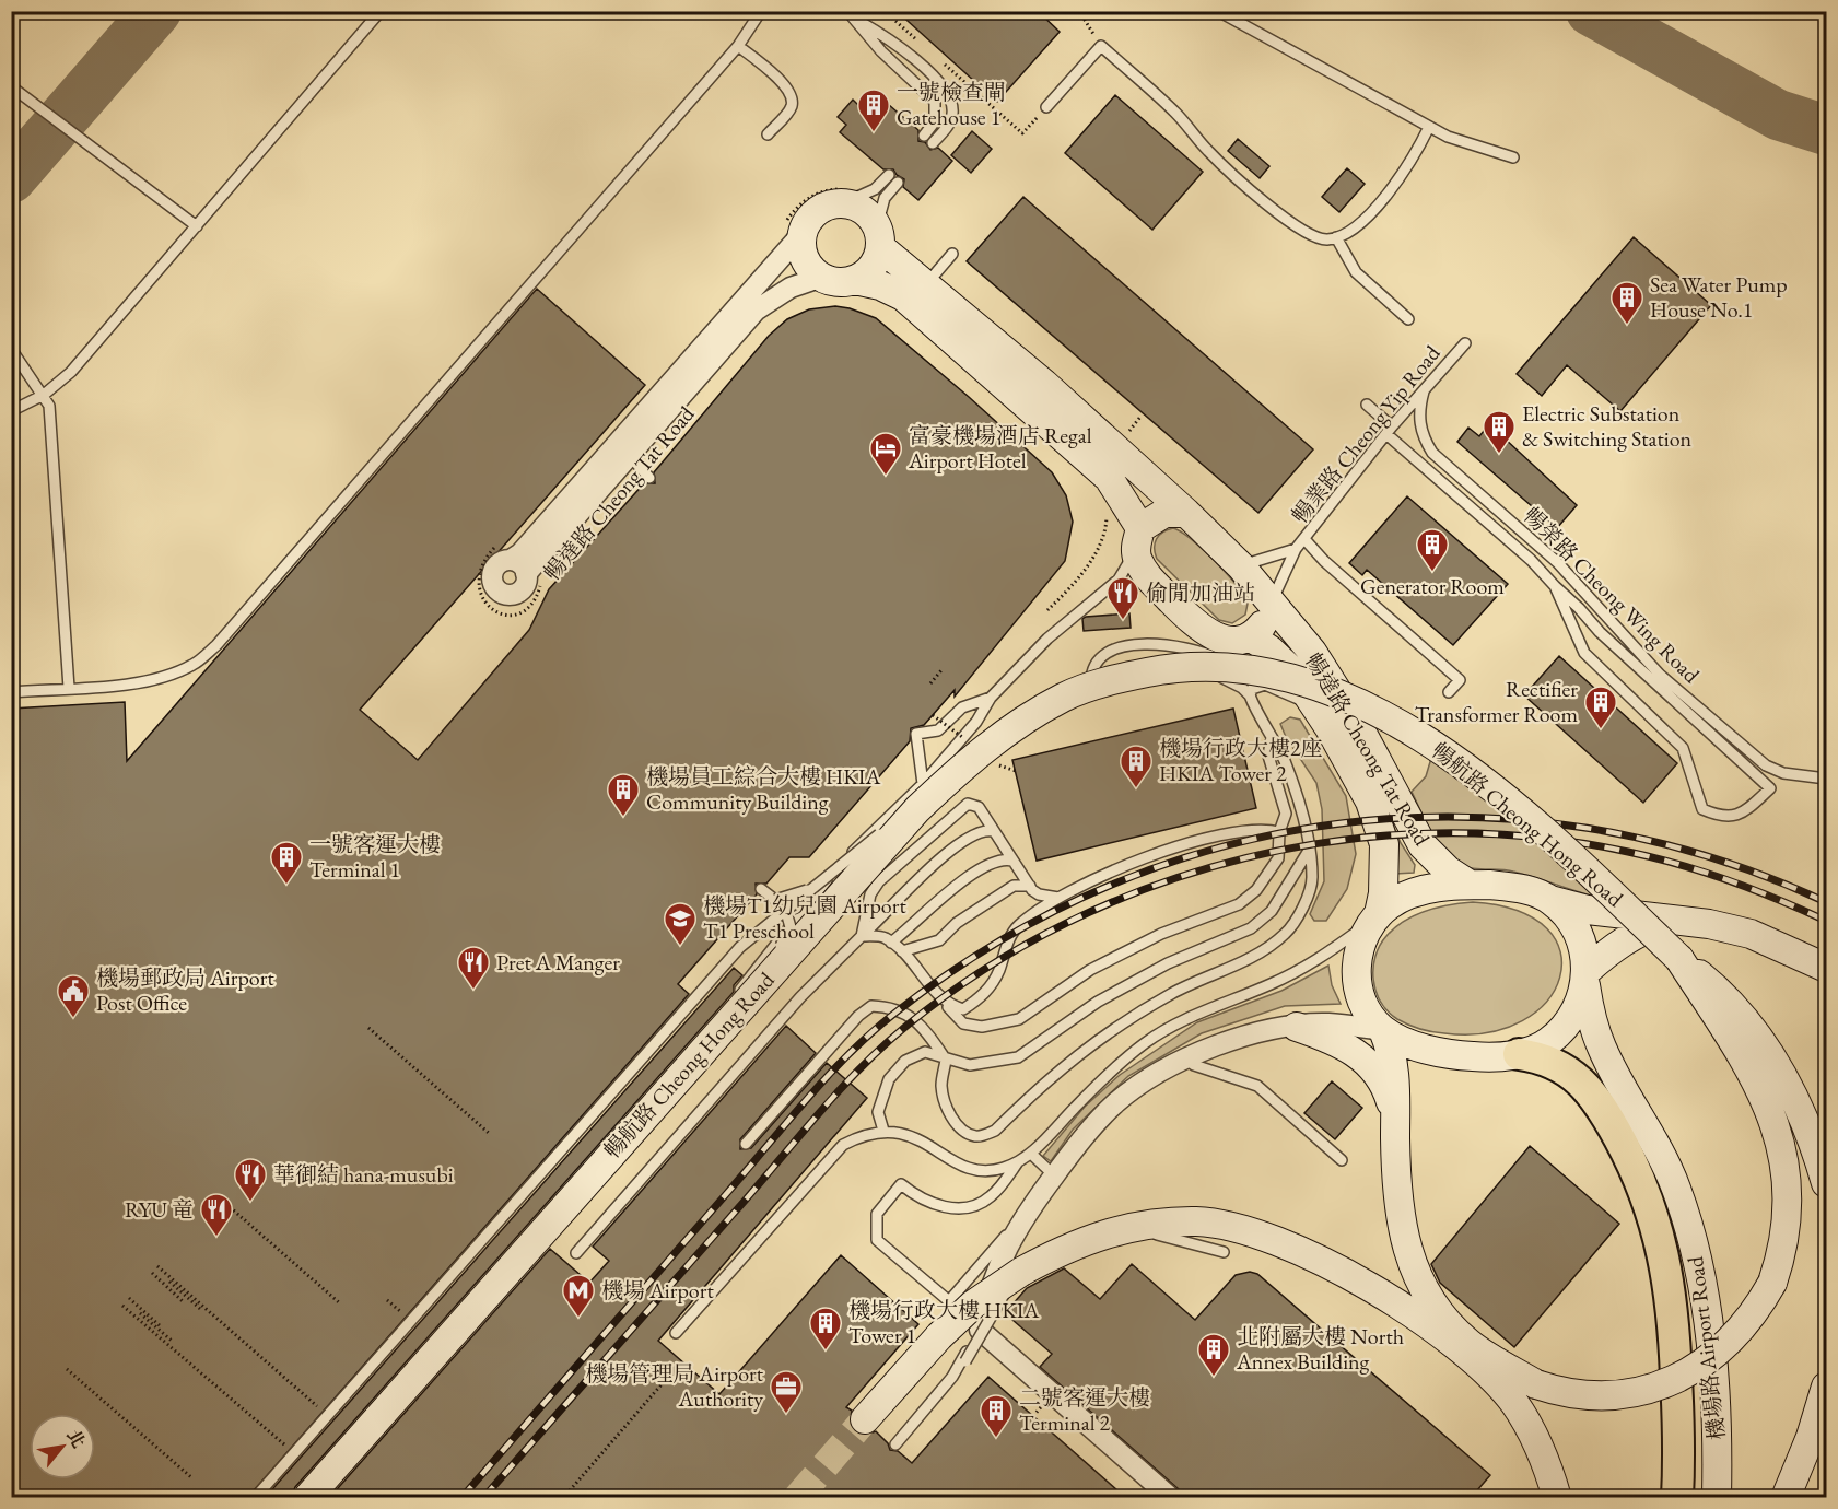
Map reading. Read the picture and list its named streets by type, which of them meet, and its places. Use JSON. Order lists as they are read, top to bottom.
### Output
{
  "streets": {
    "main road": ["機場路 Airport Road"],
    "street": ["暢達路 Cheong Tat Road", "暢航路 Cheong Hong Road"],
    "lane": ["暢業路 Cheong Yip Road", "暢榮路 Cheong Wing Road"]
  },
  "crossings": [
    ["暢業路 Cheong Yip Road", "暢達路 Cheong Tat Road"],
    ["暢業路 Cheong Yip Road", "暢榮路 Cheong Wing Road"],
    ["暢達路 Cheong Tat Road", "機場路 Airport Road"]
  ],
  "places": {
    "building": [
      "一號檢查閘 Gatehouse 1",
      "Sea Water Pump House No.1",
      "Electric Substation & Switching Station",
      "Generator Room",
      "Rectifier Transformer Room",
      "機場行政大樓2座 HKIA Tower 2",
      "機場員工綜合大樓 HKIA Community Building",
      "一號客運大樓 Terminal 1",
      "機場行政大樓 HKIA Tower 1",
      "北附屬大樓 North Annex Building",
      "二號客運大樓 Terminal 2"
    ],
    "hotel": ["富豪機場酒店 Regal Airport Hotel"],
    "restaurant": [
      "偷閒加油站",
      "Pret A Manger",
      "華御結 hana-musubi",
      "RYU 竜"
    ],
    "school or university": ["機場T1幼兒園 Airport T1 Preschool"],
    "public building": ["機場郵政局 Airport Post Office"],
    "metro station": ["機場 Airport"],
    "office": ["機場管理局 Airport Authority"]
  },
  "north": "top right"
}
